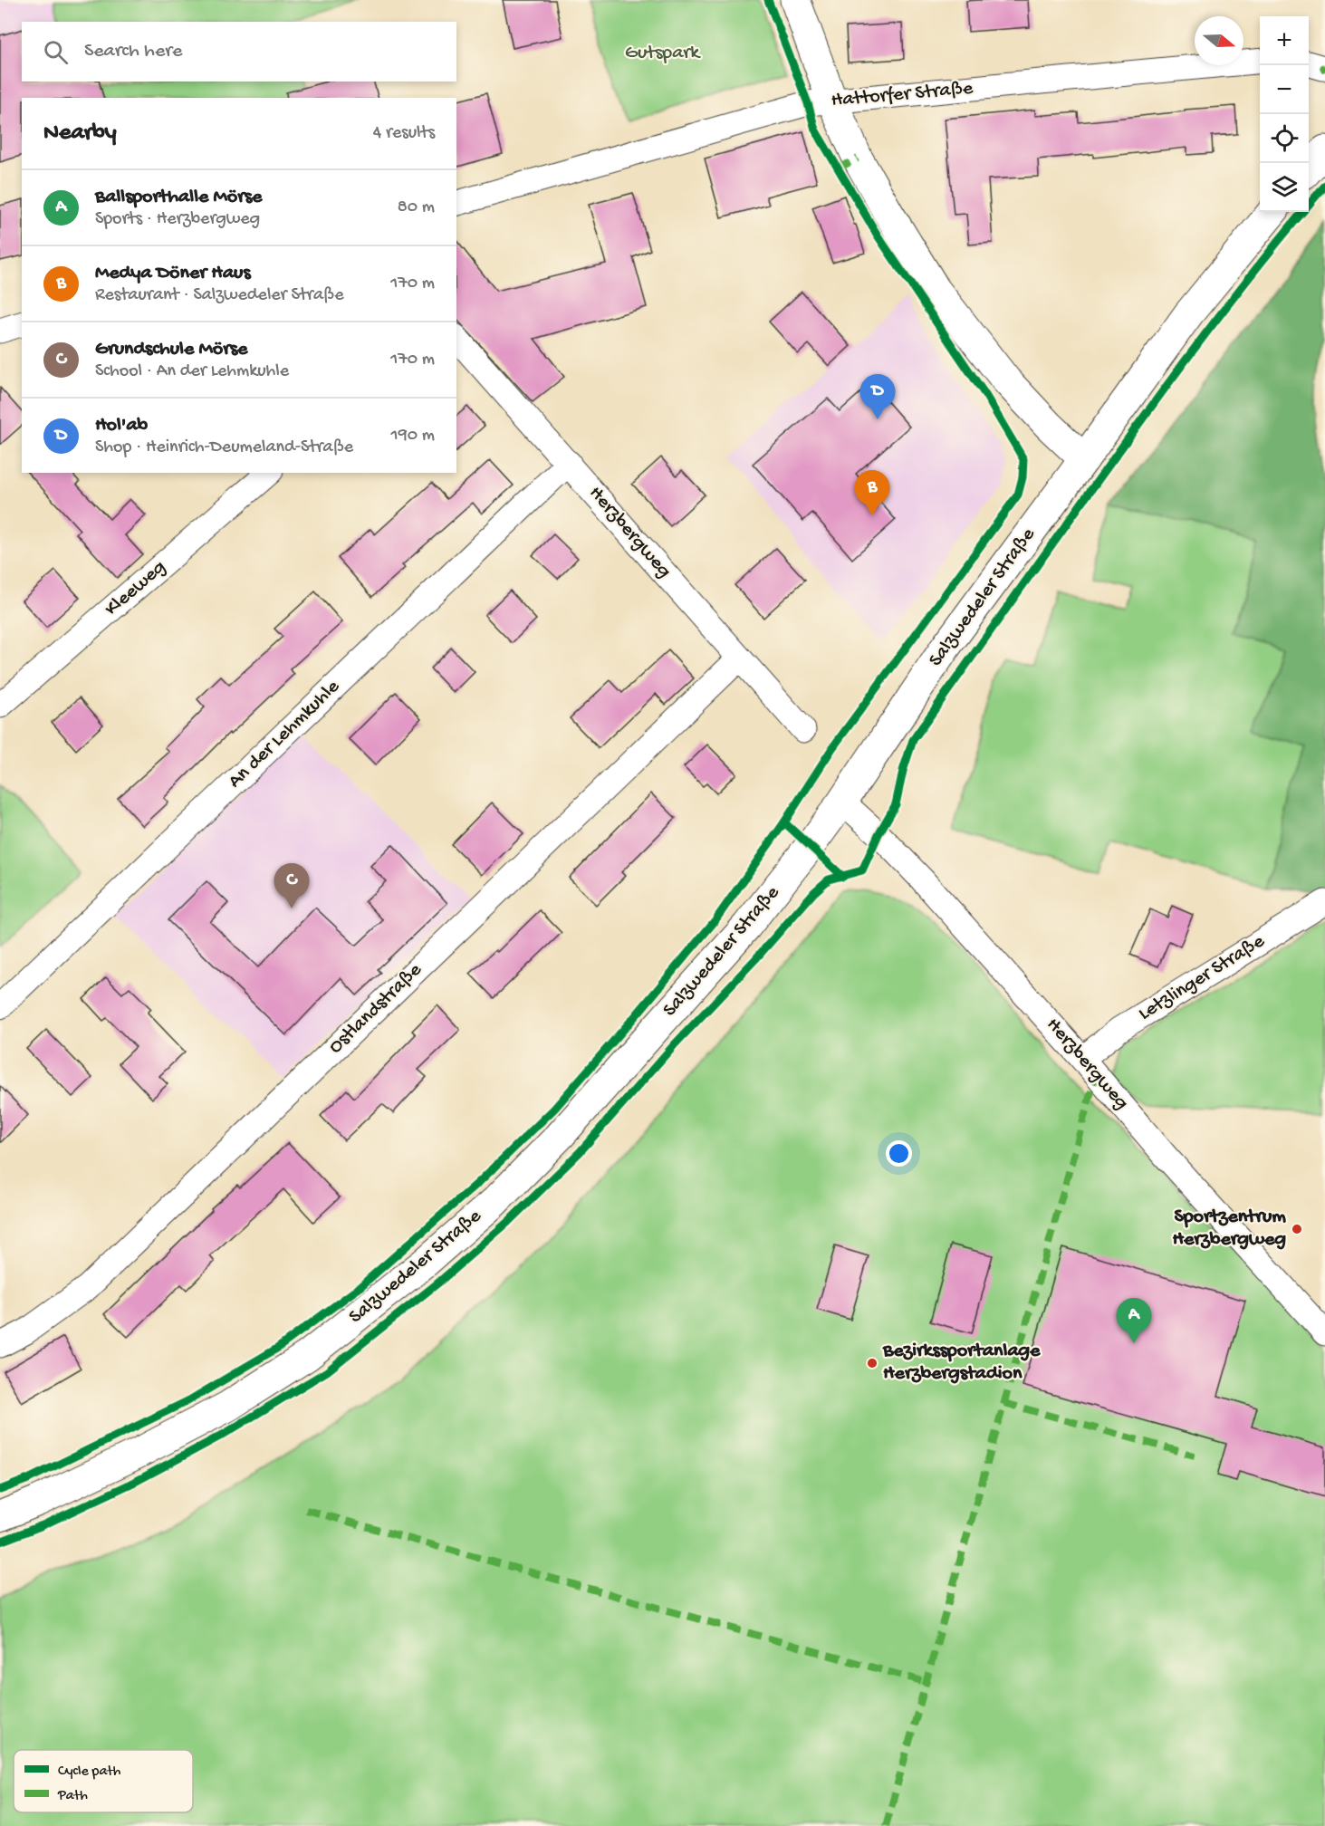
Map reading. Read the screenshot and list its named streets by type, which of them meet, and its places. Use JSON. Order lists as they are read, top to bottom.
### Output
{
  "streets": {
    "street": [
      "Hattorfer Straße",
      "Herzbergweg",
      "Kleeweg",
      "Salzwedeler Straße",
      "An der Lehmkuhle",
      "Letzlinger Straße",
      "Ostlandstraße"
    ]
  },
  "crossings": [
    ["Herzbergweg", "Salzwedeler Straße"],
    ["Herzbergweg", "An der Lehmkuhle"],
    ["Herzbergweg", "Letzlinger Straße"],
    ["Herzbergweg", "Ostlandstraße"]
  ],
  "parks": ["Gutspark"],
  "places": ["Sportzentrum Herzbergweg", "Bezirkssportanlage Herzbergstadion"],
  "legend": ["Cycle path", "Path"],
  "north": "right",
  "page": {
    "map_buttons": ["+", "−"],
    "search": "Search here",
    "heading": ["Nearby", "4 results"],
    "list": [
      {
        "mark": "A",
        "name": "Ballsporthalle Mörse",
        "note": "Sports · Herzbergweg",
        "value": "80 m"
      },
      {
        "mark": "B",
        "name": "Medya Döner Haus",
        "note": "Restaurant · Salzwedeler Straße",
        "value": "170 m"
      },
      {
        "mark": "C",
        "name": "Grundschule Mörse",
        "note": "School · An der Lehmkuhle",
        "value": "170 m"
      },
      {
        "mark": "D",
        "name": "Hol'ab",
        "note": "Shop · Heinrich-Deumeland-Straße",
        "value": "190 m"
      }
    ],
    "pins": [
      "D",
      "B",
      "C",
      "A"
    ]
  }
}
